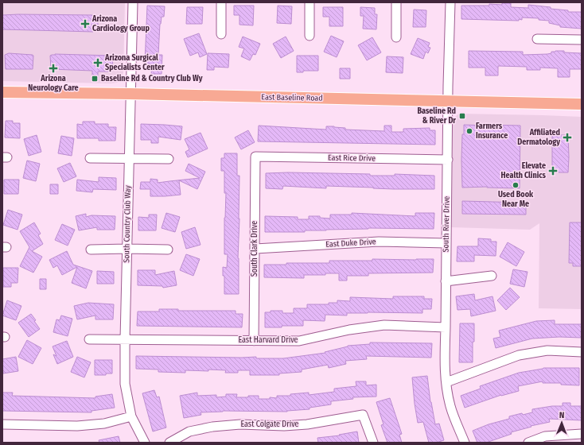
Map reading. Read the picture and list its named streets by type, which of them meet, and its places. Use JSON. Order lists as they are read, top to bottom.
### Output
{
  "streets": {
    "main road": ["East Baseline Road"],
    "street": [
      "East Rice Drive",
      "South Country Club Way",
      "South River Drive",
      "East Duke Drive",
      "South Clark Drive",
      "East Harvard Drive",
      "East Colgate Drive"
    ]
  },
  "crossings": [
    ["East Baseline Road", "South Country Club Way"],
    ["East Baseline Road", "South River Drive"],
    ["East Rice Drive", "South River Drive"],
    ["East Rice Drive", "South Clark Drive"],
    ["South Country Club Way", "East Harvard Drive"],
    ["South River Drive", "East Duke Drive"],
    ["South River Drive", "East Harvard Drive"],
    ["East Duke Drive", "South Clark Drive"],
    ["South Clark Drive", "East Harvard Drive"]
  ],
  "places": {
    "health": [
      "Arizona Cardiology Group",
      "Arizona Surgical Specialists Center",
      "Arizona Neurology Care",
      "Affiliated Dermatology",
      "Elevate Health Clinics"
    ],
    "transit": ["Baseline Rd & Country Club Wy", "Baseline Rd & River Dr"],
    "other": ["Farmers Insurance", "Used Book Near Me"]
  },
  "north": "top"
}
